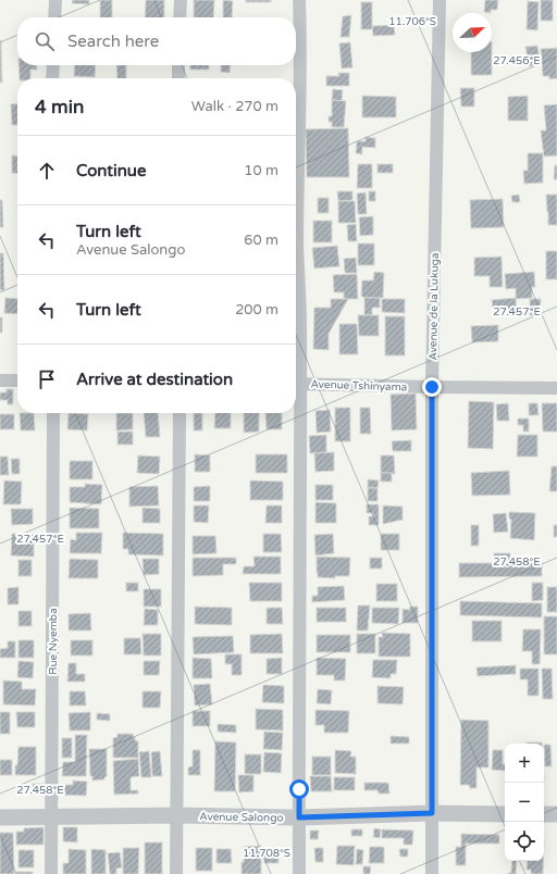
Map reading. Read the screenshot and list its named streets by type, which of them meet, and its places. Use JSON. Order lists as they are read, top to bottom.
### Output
{
  "streets": {
    "street": [
      "Avenue de la Lukuga",
      "Avenue Tshinyama",
      "Rue Nyemba",
      "Avenue Salongo"
    ]
  },
  "crossings": [
    ["Avenue de la Lukuga", "Avenue Tshinyama"],
    ["Avenue de la Lukuga", "Avenue Salongo"],
    ["Rue Nyemba", "Avenue Salongo"]
  ],
  "north": "top right",
  "page": {
    "search": "Search here",
    "heading": ["4 min", "Walk · 270 m"],
    "list": [
      ["Continue", "10 m"],
      ["Turn left", "Avenue Salongo", "60 m"],
      ["Turn left", "200 m"],
      "Arrive at destination"
    ],
    "map_buttons": ["+", "−"]
  },
  "coordinates": [
    "11.706°S",
    "27.456°E",
    "27.457°E",
    "27.458°E",
    "11.708°S"
  ]
}
